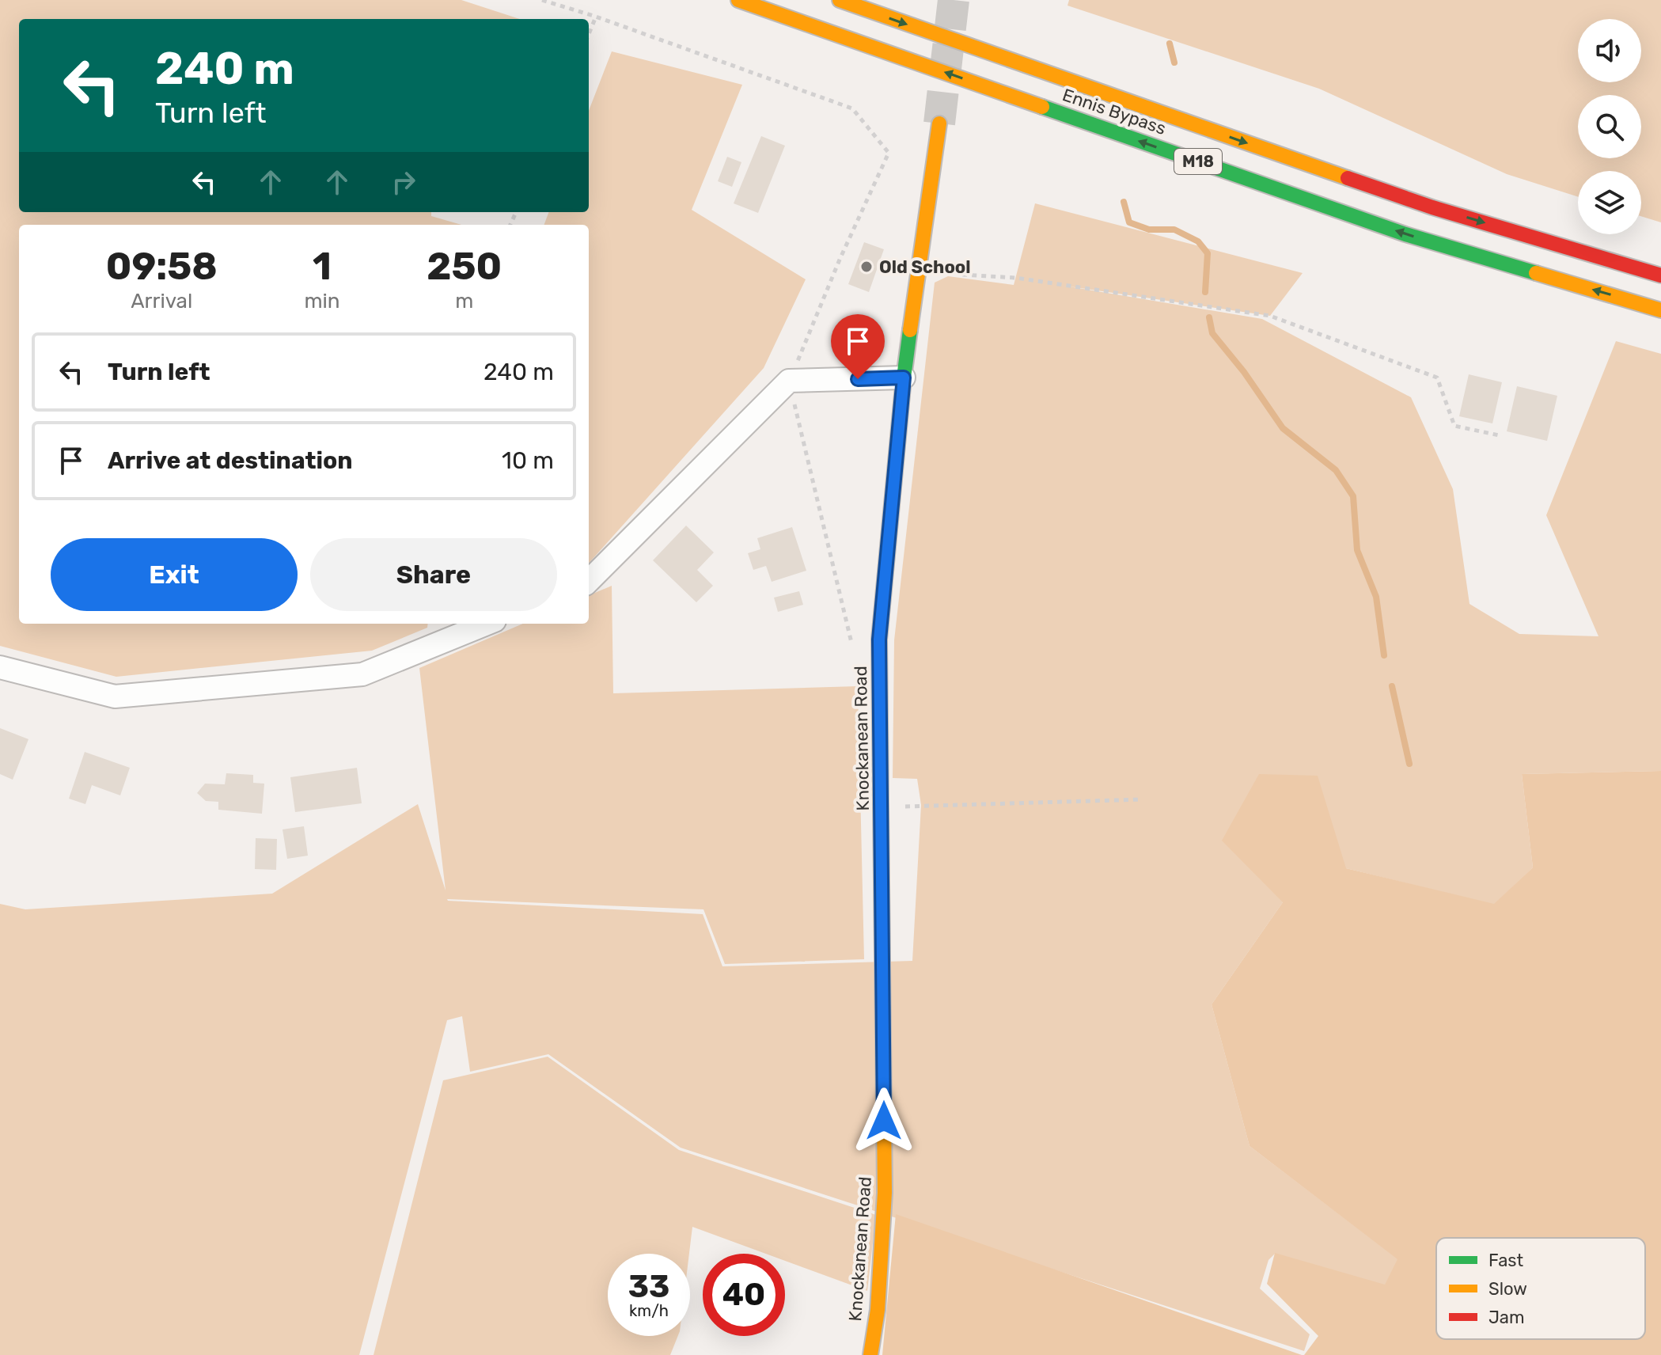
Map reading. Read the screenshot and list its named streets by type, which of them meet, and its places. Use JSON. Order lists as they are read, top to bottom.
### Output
{
  "streets": {
    "main road": ["Ennis Bypass", "M18", "Knockanean Road"]
  },
  "places": ["Old School"],
  "legend": ["Fast", "Slow", "Jam"],
  "page": {
    "turn": ["240 m", "Turn left"],
    "eta": [
      "09:58",
      "Arrival",
      "1",
      "min",
      "250",
      "m"
    ],
    "list": [
      {
        "name": "Turn left",
        "value": "240 m"
      },
      {
        "name": "Arrive at destination",
        "value": "10 m"
      }
    ],
    "buttons": ["Exit", "Share"],
    "speed": "33 km/h",
    "limit": "40"
  }
}
